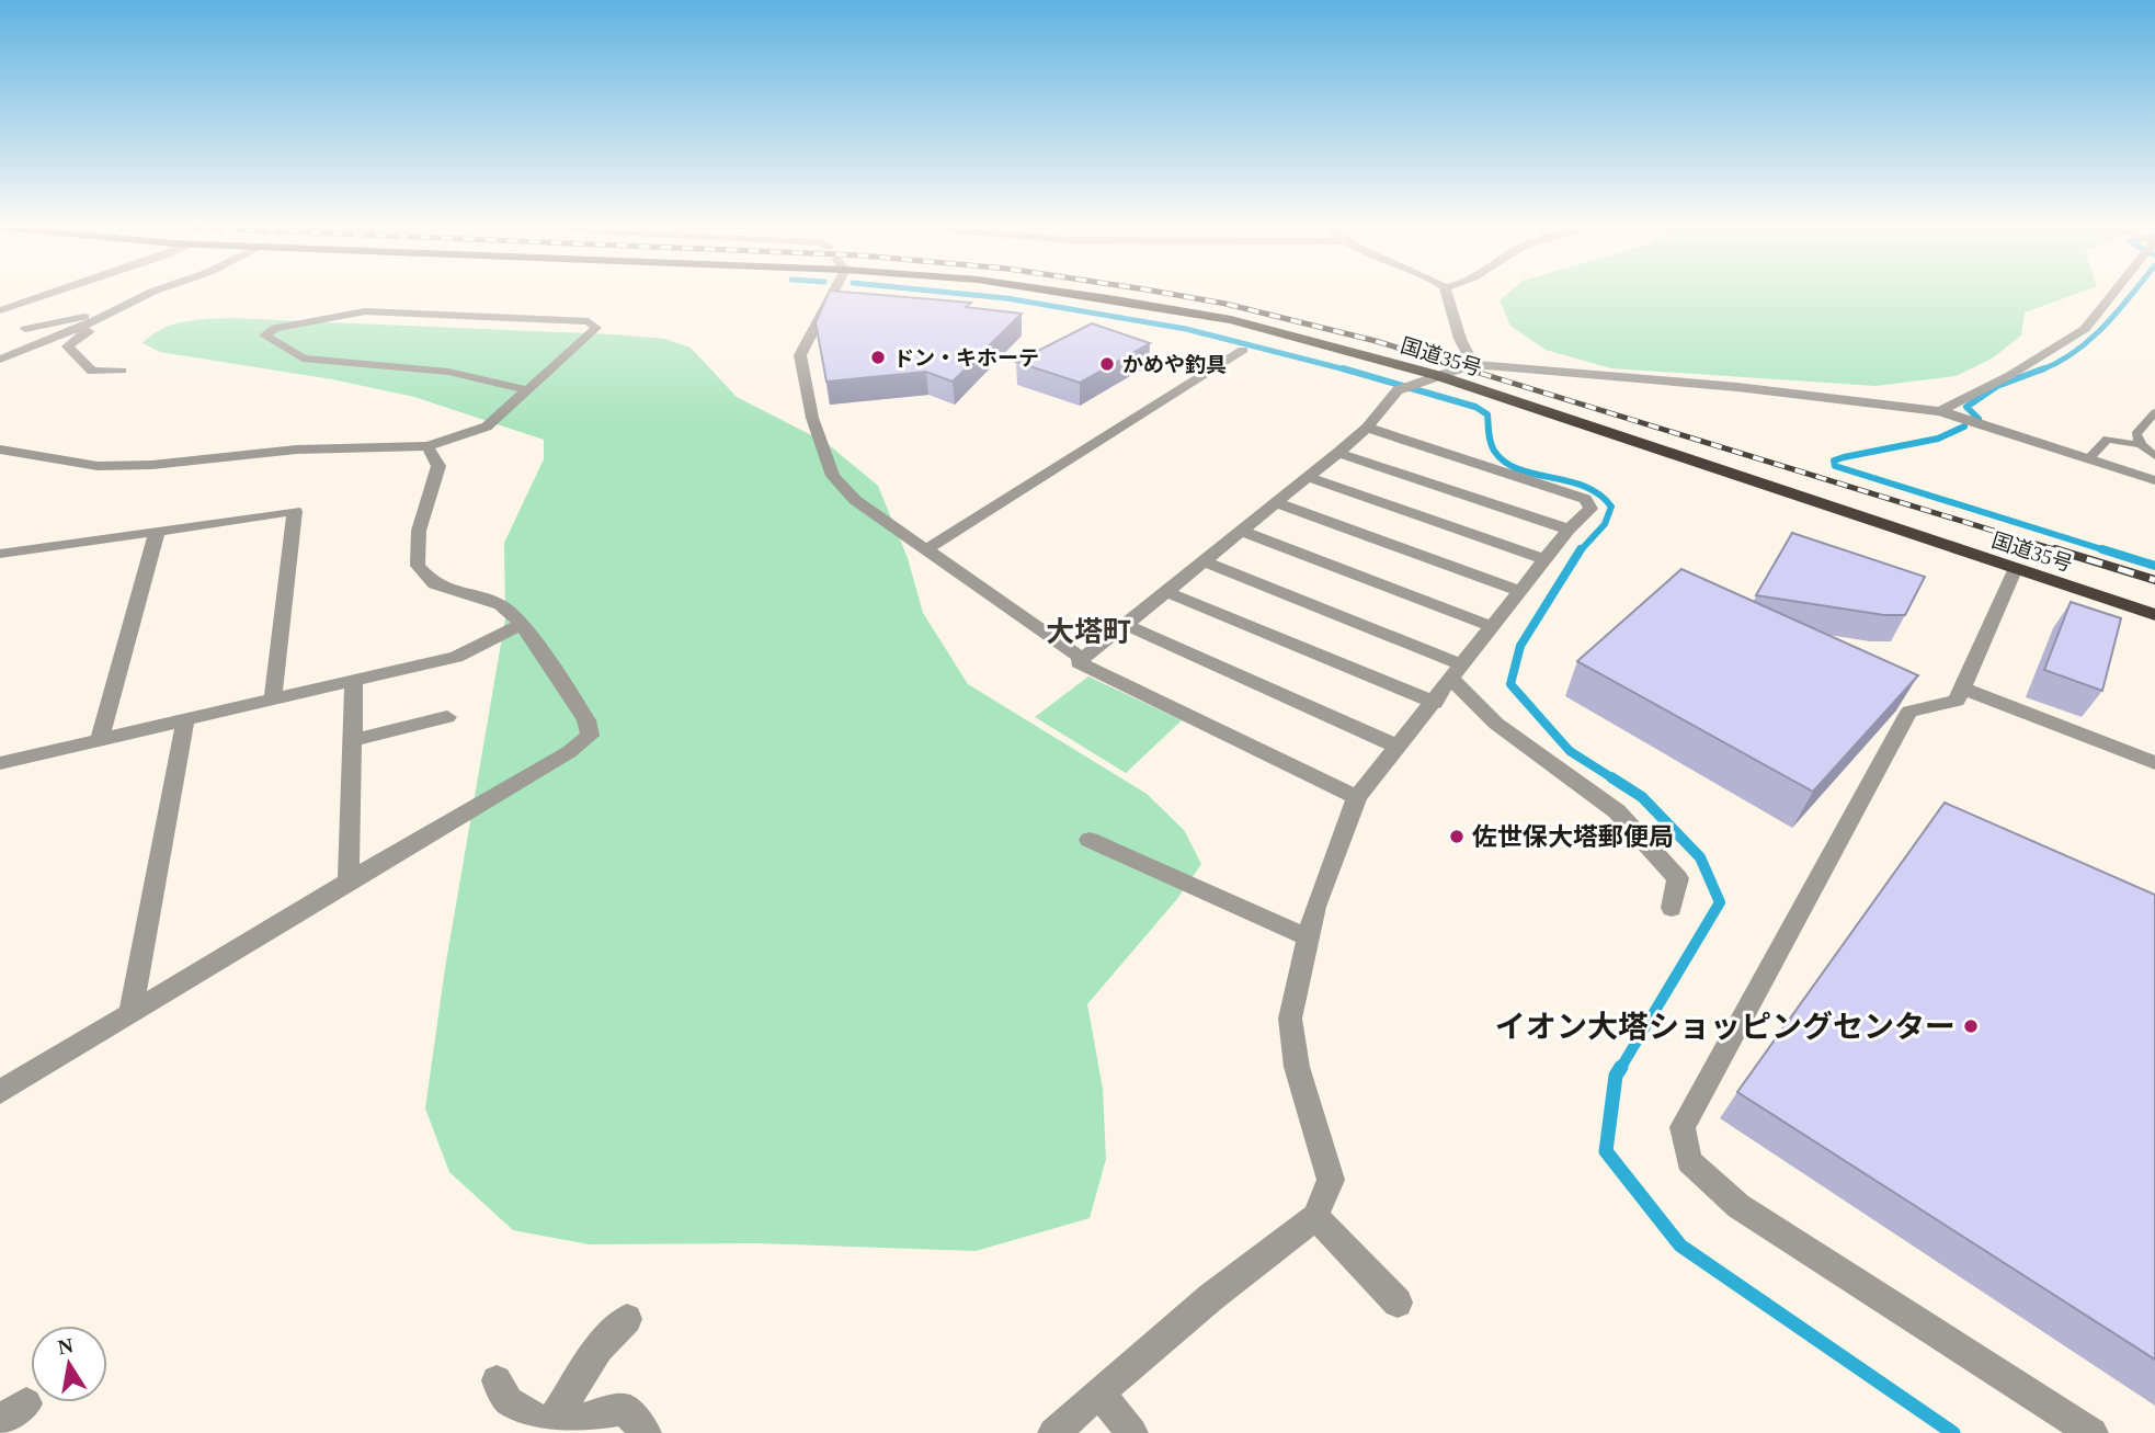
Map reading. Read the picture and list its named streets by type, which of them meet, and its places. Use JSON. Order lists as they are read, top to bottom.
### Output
{
  "streets": {
    "highway": ["国道35号"]
  },
  "districts": ["大塔町"],
  "places": [
    "ドン・キホーテ",
    "かめや釣具",
    "佐世保大塔郵便局",
    "イオン大塔ショッピングセンター"
  ],
  "north": "top"
}
